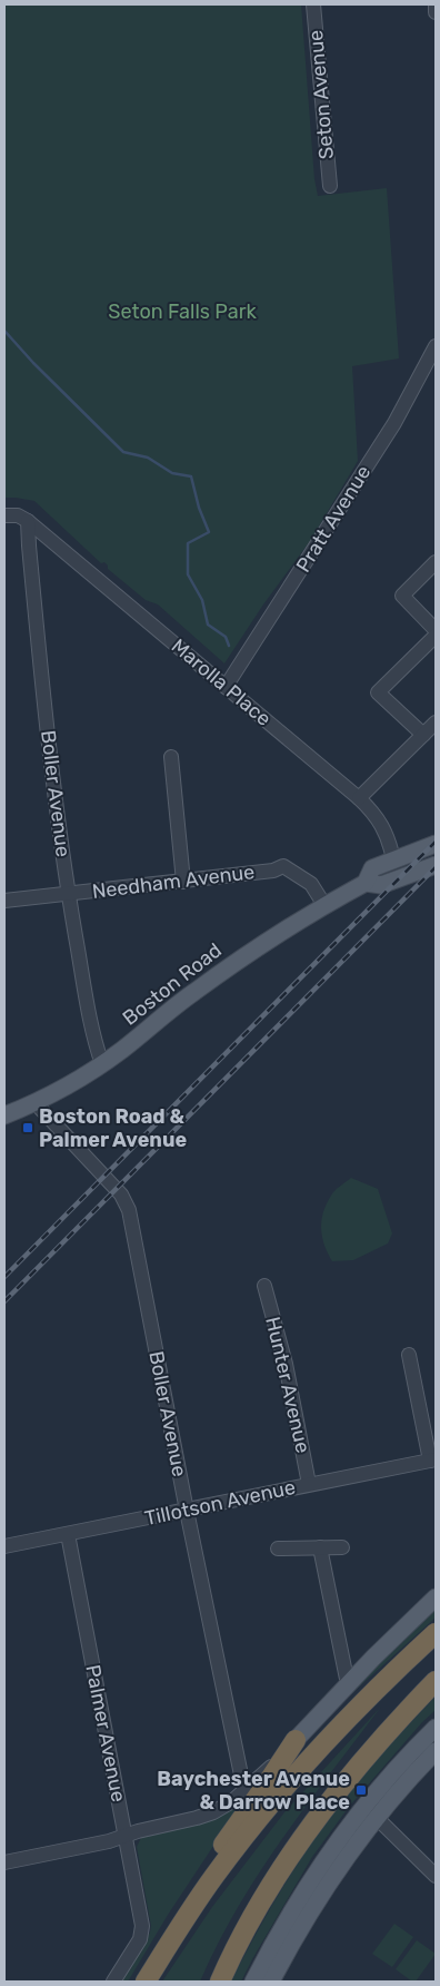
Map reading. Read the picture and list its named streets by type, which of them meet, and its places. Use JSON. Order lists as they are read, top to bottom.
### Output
{
  "streets": {
    "main road": ["Boston Road"],
    "street": [
      "Seton Avenue",
      "Pratt Avenue",
      "Marolla Place",
      "Boller Avenue",
      "Needham Avenue",
      "Hunter Avenue",
      "Tillotson Avenue",
      "Palmer Avenue"
    ]
  },
  "crossings": [
    ["Pratt Avenue", "Marolla Place"],
    ["Marolla Place", "Boller Avenue"],
    ["Marolla Place", "Boston Road"],
    ["Boller Avenue", "Needham Avenue"],
    ["Boller Avenue", "Boston Road"],
    ["Boller Avenue", "Tillotson Avenue"],
    ["Needham Avenue", "Boston Road"],
    ["Hunter Avenue", "Tillotson Avenue"],
    ["Tillotson Avenue", "Palmer Avenue"]
  ],
  "parks": ["Seton Falls Park"],
  "places": {
    "transit": ["Boston Road & Palmer Avenue", "Baychester Avenue & Darrow Place"]
  }
}
